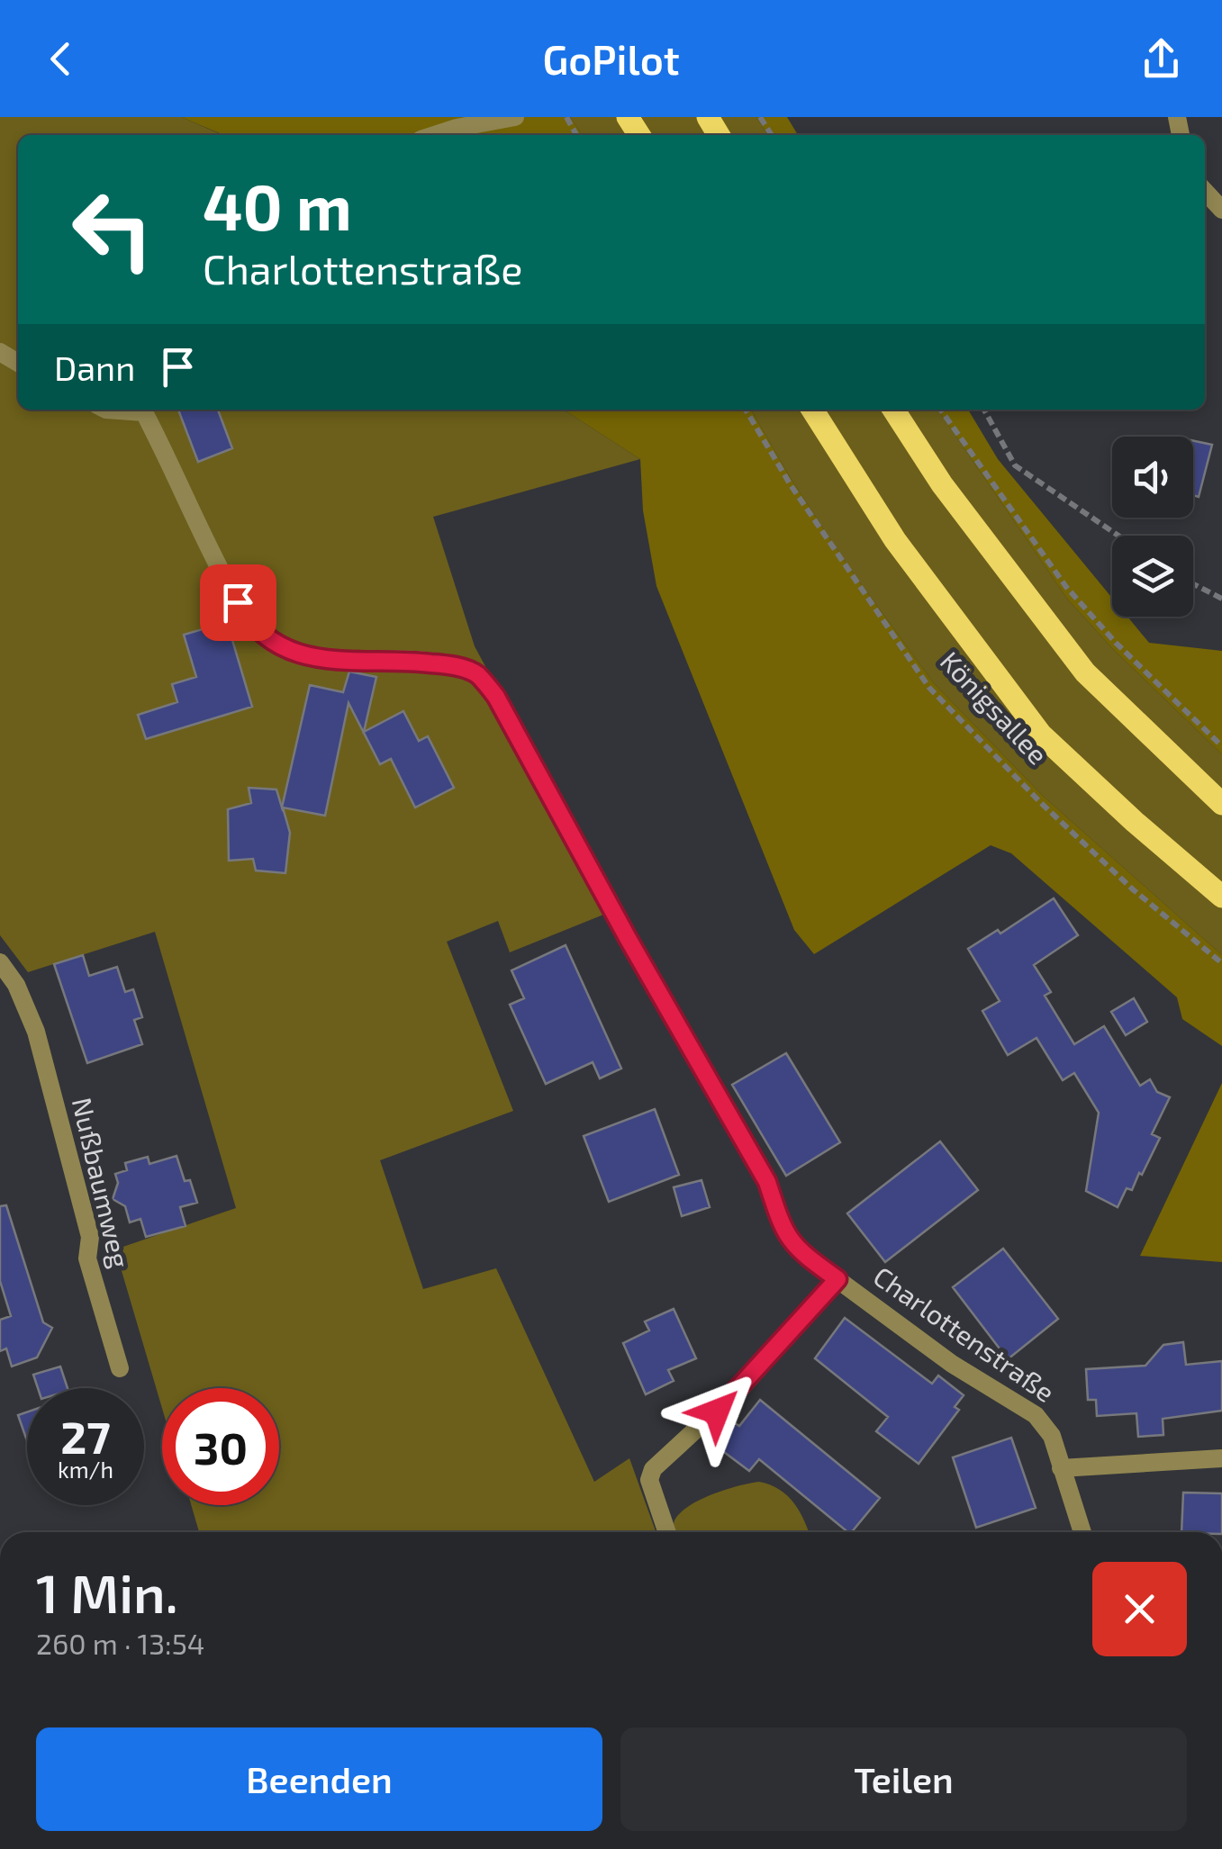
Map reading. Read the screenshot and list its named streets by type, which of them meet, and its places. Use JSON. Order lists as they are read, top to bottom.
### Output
{
  "streets": {
    "main road": ["Königsallee"],
    "street": ["Nußbaumweg", "Charlottenstraße"]
  },
  "page": {
    "header": "GoPilot",
    "turn": ["40 m", "Charlottenstraße"],
    "then": "Dann",
    "speed": "27 km/h",
    "limit": "30",
    "heading": ["1 Min.", "260 m · 13:54"],
    "buttons": ["Beenden", "Teilen"]
  }
}
